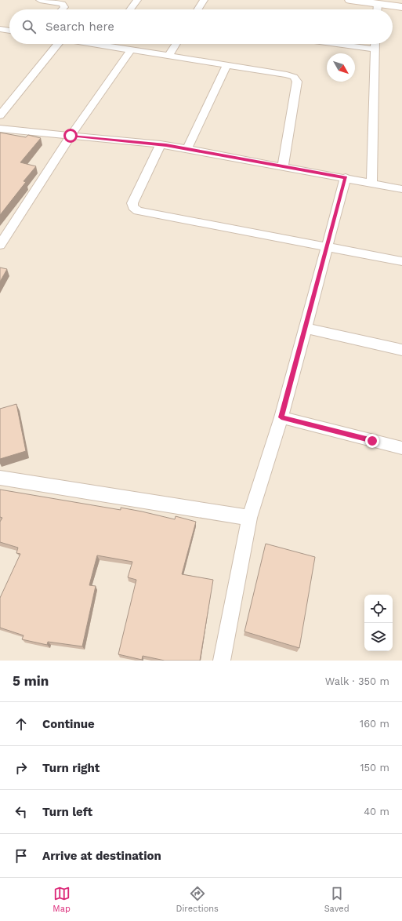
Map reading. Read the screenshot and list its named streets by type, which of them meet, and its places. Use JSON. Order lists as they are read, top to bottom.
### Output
{
  "north": "bottom right",
  "page": {
    "search": "Search here",
    "heading": ["5 min", "Walk · 350 m"],
    "list": [
      ["Continue", "160 m"],
      ["Turn right", "150 m"],
      ["Turn left", "40 m"],
      "Arrive at destination"
    ],
    "nav": ["Map", "Directions", "Saved"]
  }
}
